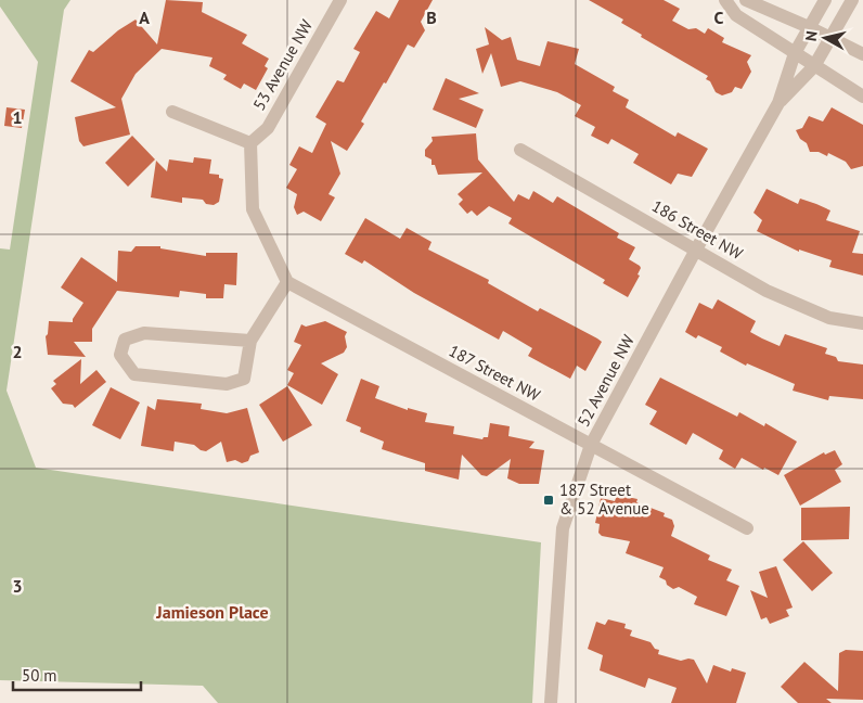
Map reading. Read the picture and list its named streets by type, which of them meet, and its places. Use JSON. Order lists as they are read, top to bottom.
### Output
{
  "streets": {
    "street": [
      "53 Avenue NW",
      "186 Street NW",
      "187 Street NW",
      "52 Avenue NW"
    ]
  },
  "crossings": [
    ["186 Street NW", "52 Avenue NW"],
    ["187 Street NW", "52 Avenue NW"]
  ],
  "districts": ["Jamieson Place"],
  "places": {
    "transit": ["187 Street & 52 Avenue"]
  },
  "scale_bar": "50 m",
  "north": "left",
  "grid": {
    "columns": ["A", "B", "C"],
    "rows": ["1", "2", "3"]
  }
}
